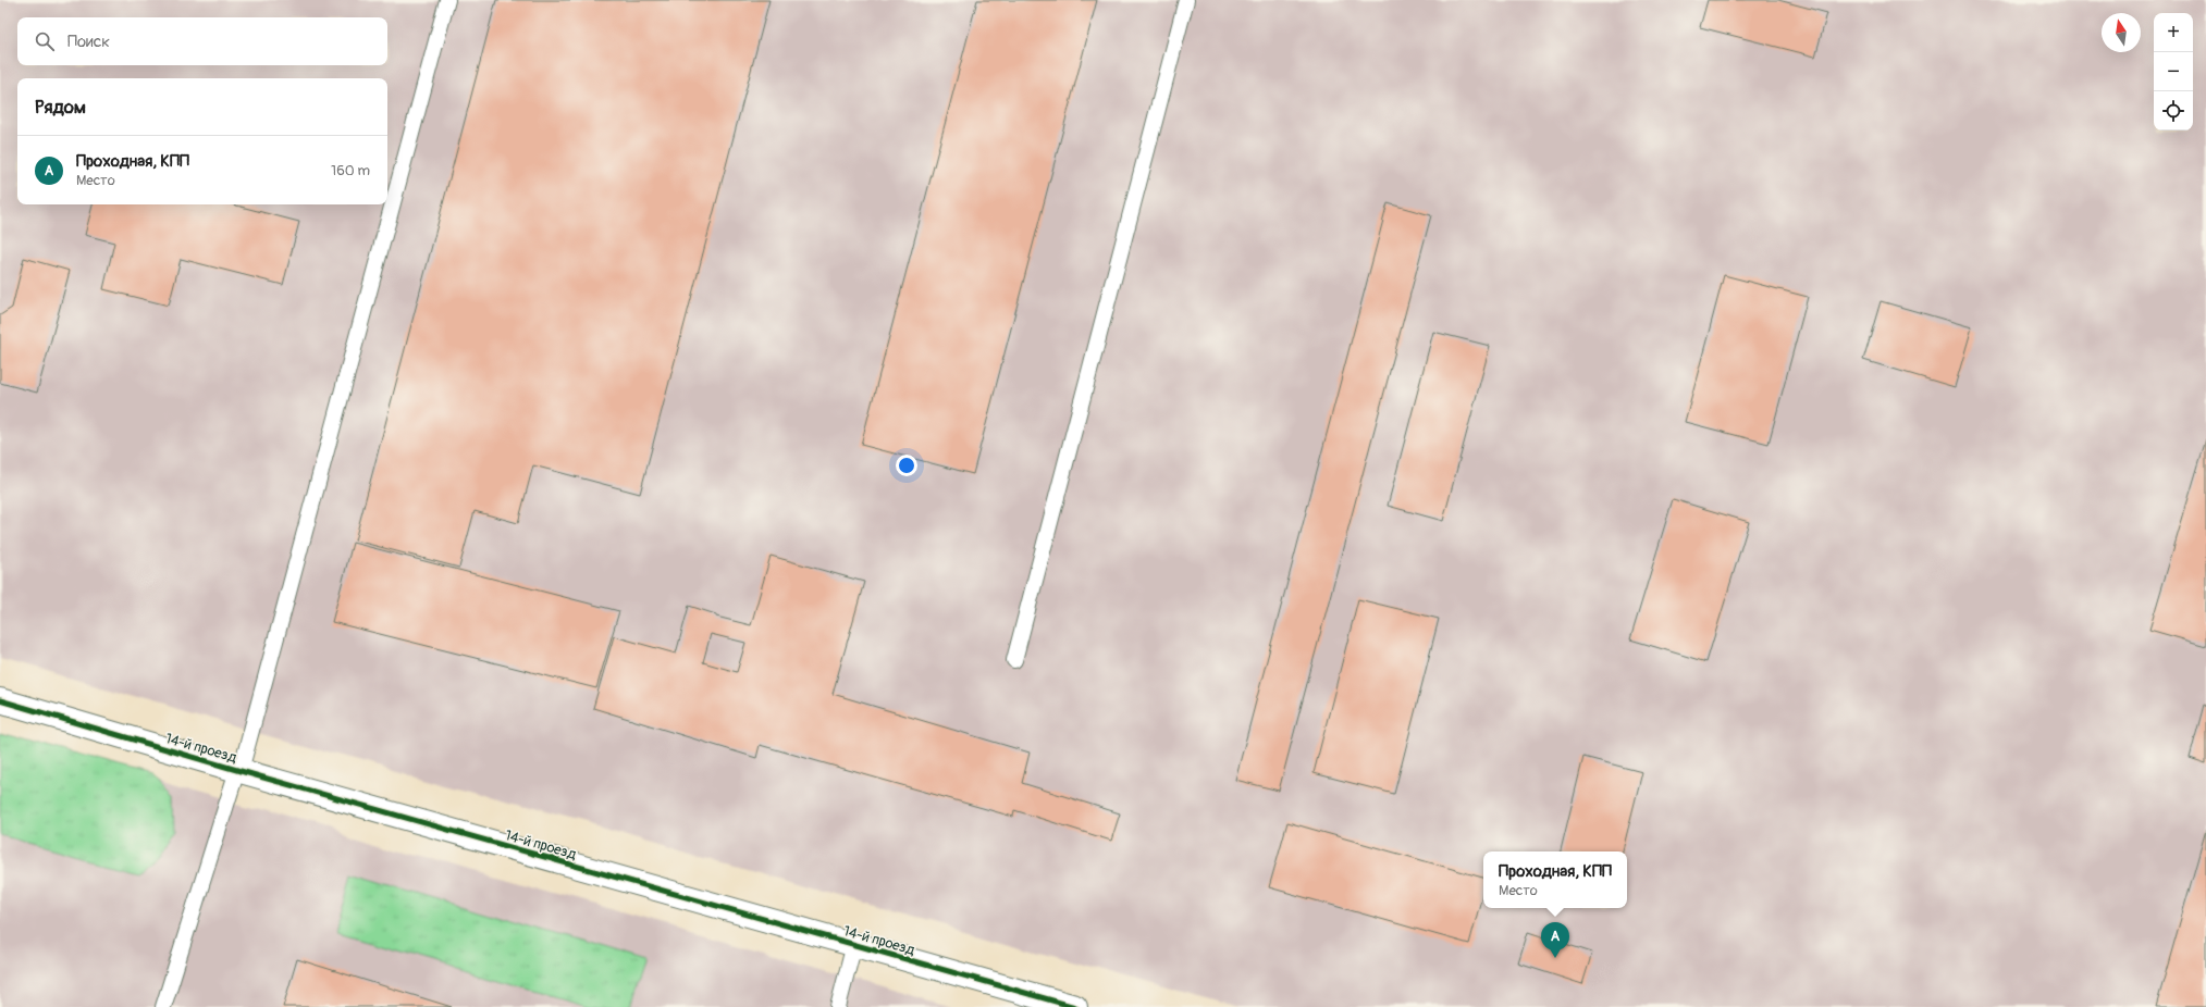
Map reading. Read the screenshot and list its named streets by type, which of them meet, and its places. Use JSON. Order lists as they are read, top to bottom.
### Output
{
  "streets": {
    "street": ["14-й проезд"]
  },
  "north": "top",
  "page": {
    "map_buttons": ["+", "−"],
    "search": "Поиск",
    "heading": "Рядом",
    "list": [
      {
        "mark": "A",
        "name": "Проходная, КПП",
        "note": "Место",
        "value": "160 m"
      }
    ],
    "popup": ["Проходная, КПП", "Место"],
    "pins": "A"
  }
}
